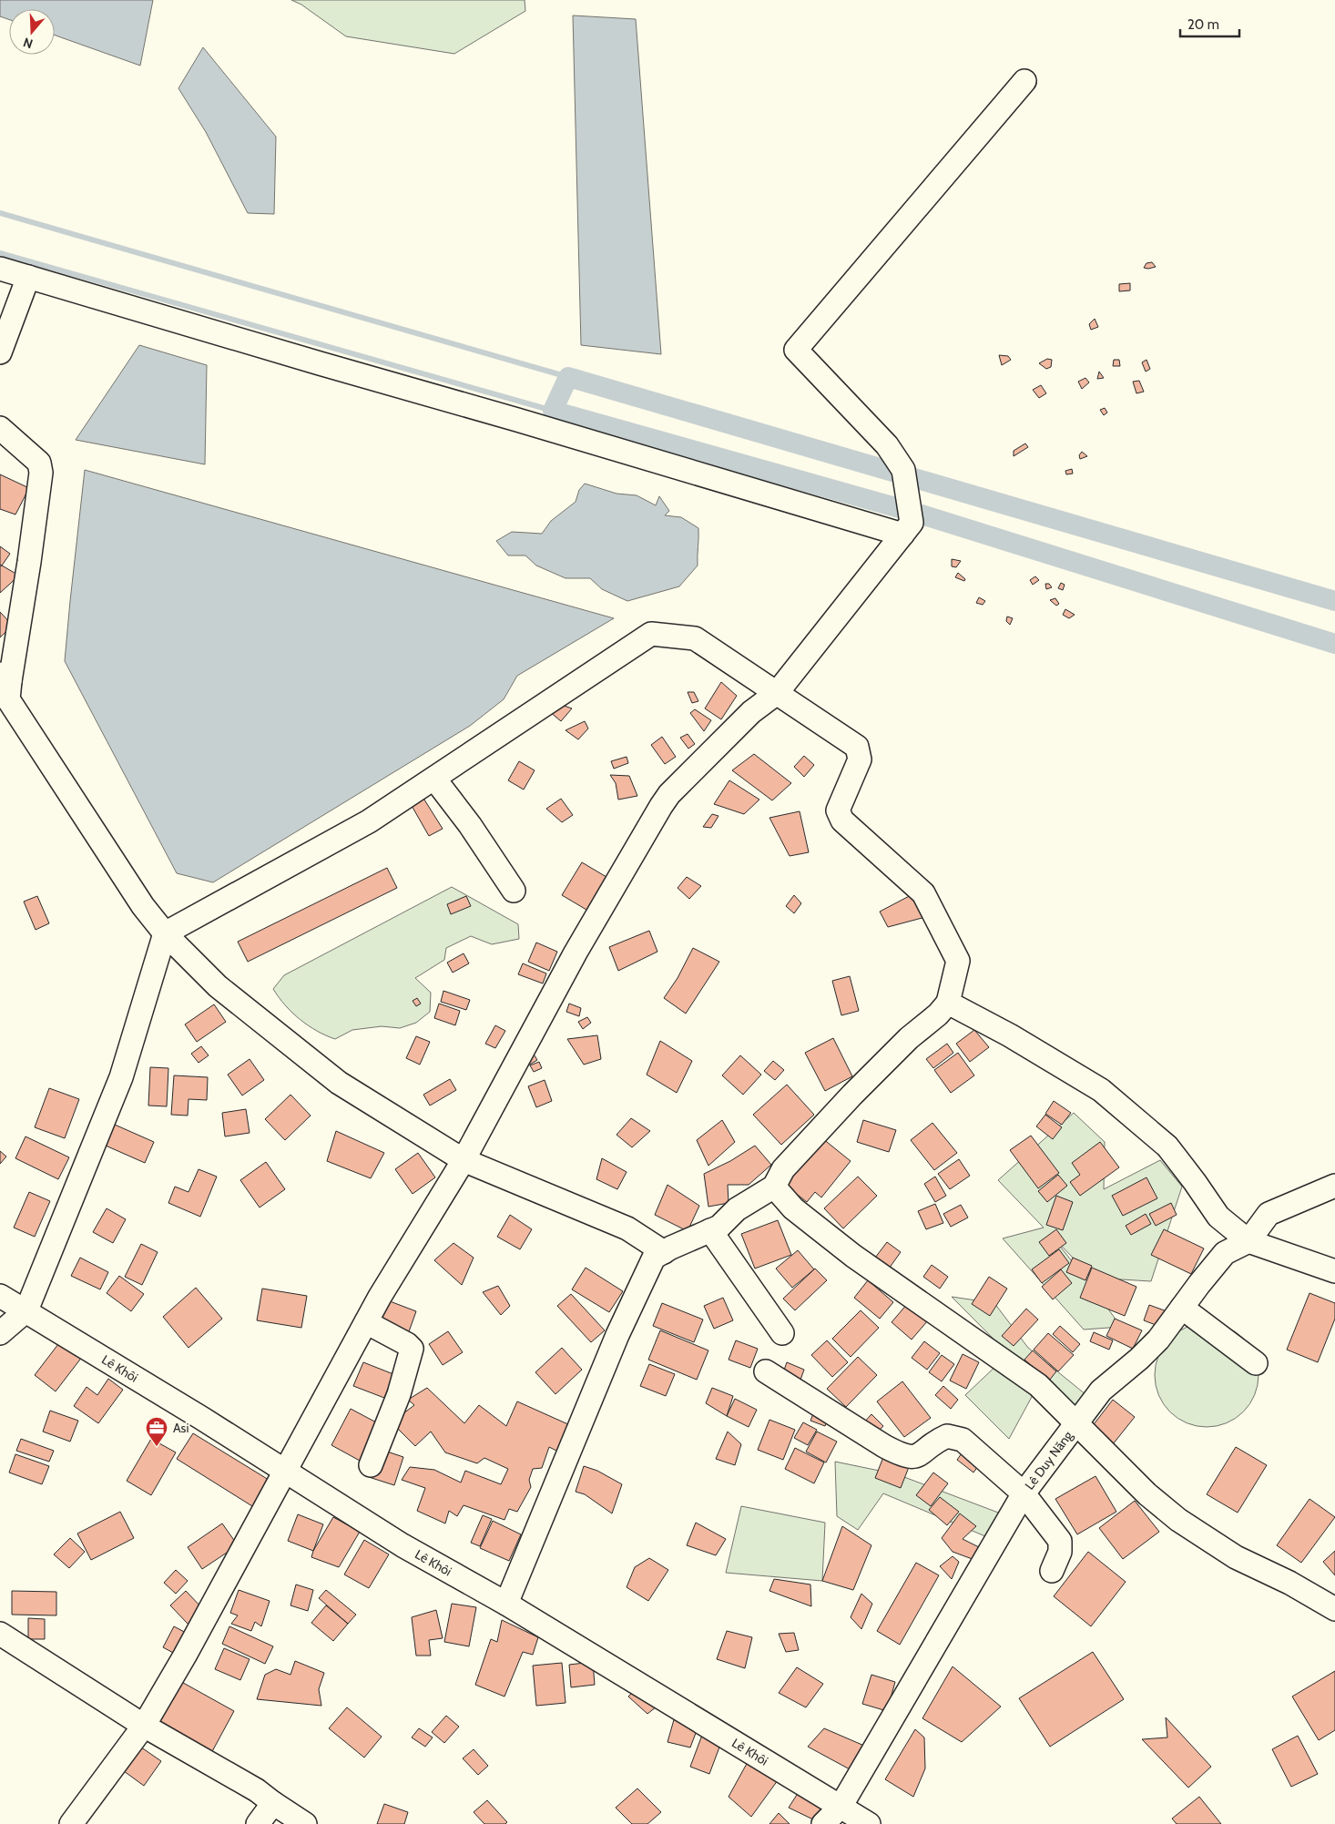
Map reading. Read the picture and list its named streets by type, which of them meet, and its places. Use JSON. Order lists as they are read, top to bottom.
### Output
{
  "streets": {
    "street": ["Lê Khôi", "Lê Duy Năng"]
  },
  "crossings": [
    ["Lê Khôi", "Lê Duy Năng"]
  ],
  "places": {
    "office": ["Asi"]
  },
  "scale_bar": "20 m",
  "north": "bottom"
}
